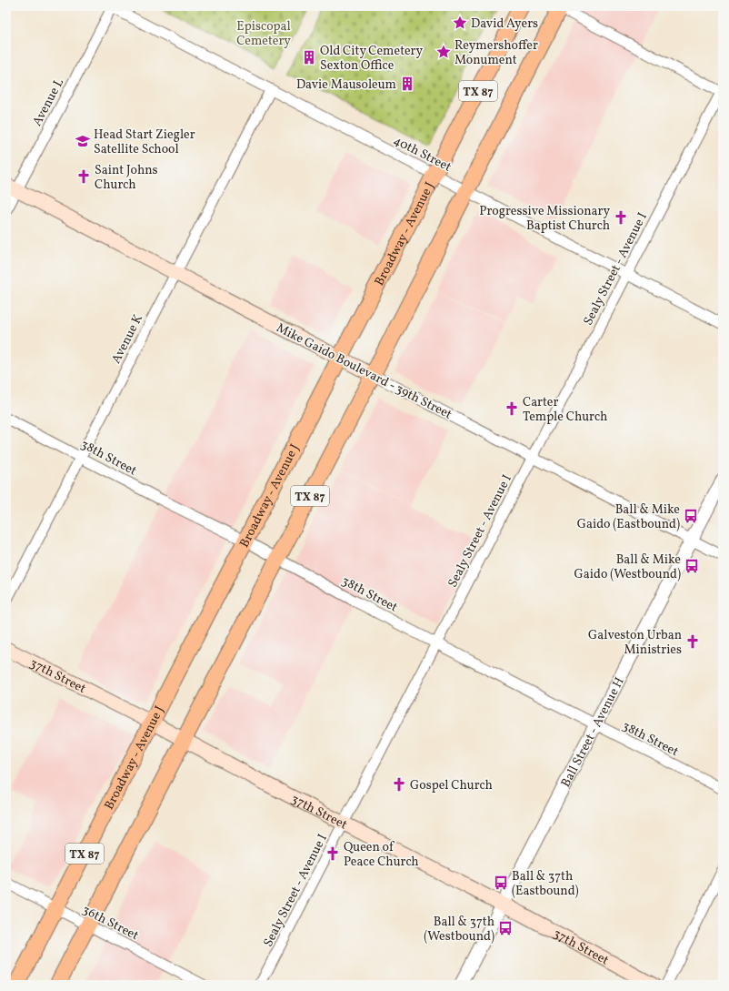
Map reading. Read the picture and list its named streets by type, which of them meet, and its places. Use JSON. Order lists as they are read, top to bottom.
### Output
{
  "streets": {
    "main road": [
      "TX 87",
      "Broadway - Avenue J",
      "Mike Gaido Boulevard - 39th Street",
      "37th Street"
    ],
    "street": [
      "Avenue L",
      "40th Street",
      "Sealy Street - Avenue I",
      "Avenue K",
      "38th Street",
      "Ball Street - Avenue H",
      "36th Street"
    ]
  },
  "crossings": [
    ["TX 87", "40th Street"],
    ["TX 87", "Mike Gaido Boulevard - 39th Street"],
    ["TX 87", "38th Street"],
    ["TX 87", "37th Street"],
    ["TX 87", "36th Street"],
    ["Avenue L", "40th Street"],
    ["Avenue L", "Mike Gaido Boulevard - 39th Street"],
    ["40th Street", "Broadway - Avenue J"],
    ["40th Street", "Sealy Street - Avenue I"],
    ["40th Street", "Avenue K"],
    ["Broadway - Avenue J", "Mike Gaido Boulevard - 39th Street"],
    ["Broadway - Avenue J", "38th Street"],
    ["Broadway - Avenue J", "37th Street"],
    ["Broadway - Avenue J", "36th Street"],
    ["Sealy Street - Avenue I", "Mike Gaido Boulevard - 39th Street"],
    ["Sealy Street - Avenue I", "38th Street"],
    ["Sealy Street - Avenue I", "37th Street"],
    ["Avenue K", "Mike Gaido Boulevard - 39th Street"],
    ["Avenue K", "38th Street"],
    ["Mike Gaido Boulevard - 39th Street", "Ball Street - Avenue H"],
    ["38th Street", "Ball Street - Avenue H"],
    ["37th Street", "Ball Street - Avenue H"]
  ],
  "parks": ["Episcopal Cemetery"],
  "places": {
    "place": ["David Ayers", "Reymershoffer Monument"],
    "building": ["Old City Cemetery Sexton Office", "Davie Mausoleum"],
    "school or university": ["Head Start Ziegler Satellite School"],
    "church": [
      "Saint Johns Church",
      "Progressive Missionary Baptist Church",
      "Carter Temple Church",
      "Galveston Urban Ministries",
      "Gospel Church",
      "Queen of Peace Church"
    ],
    "bus stop": [
      "Ball & Mike Gaido (Eastbound)",
      "Ball & Mike Gaido (Westbound)",
      "Ball & 37th (Eastbound)",
      "Ball & 37th (Westbound)"
    ]
  }
}
